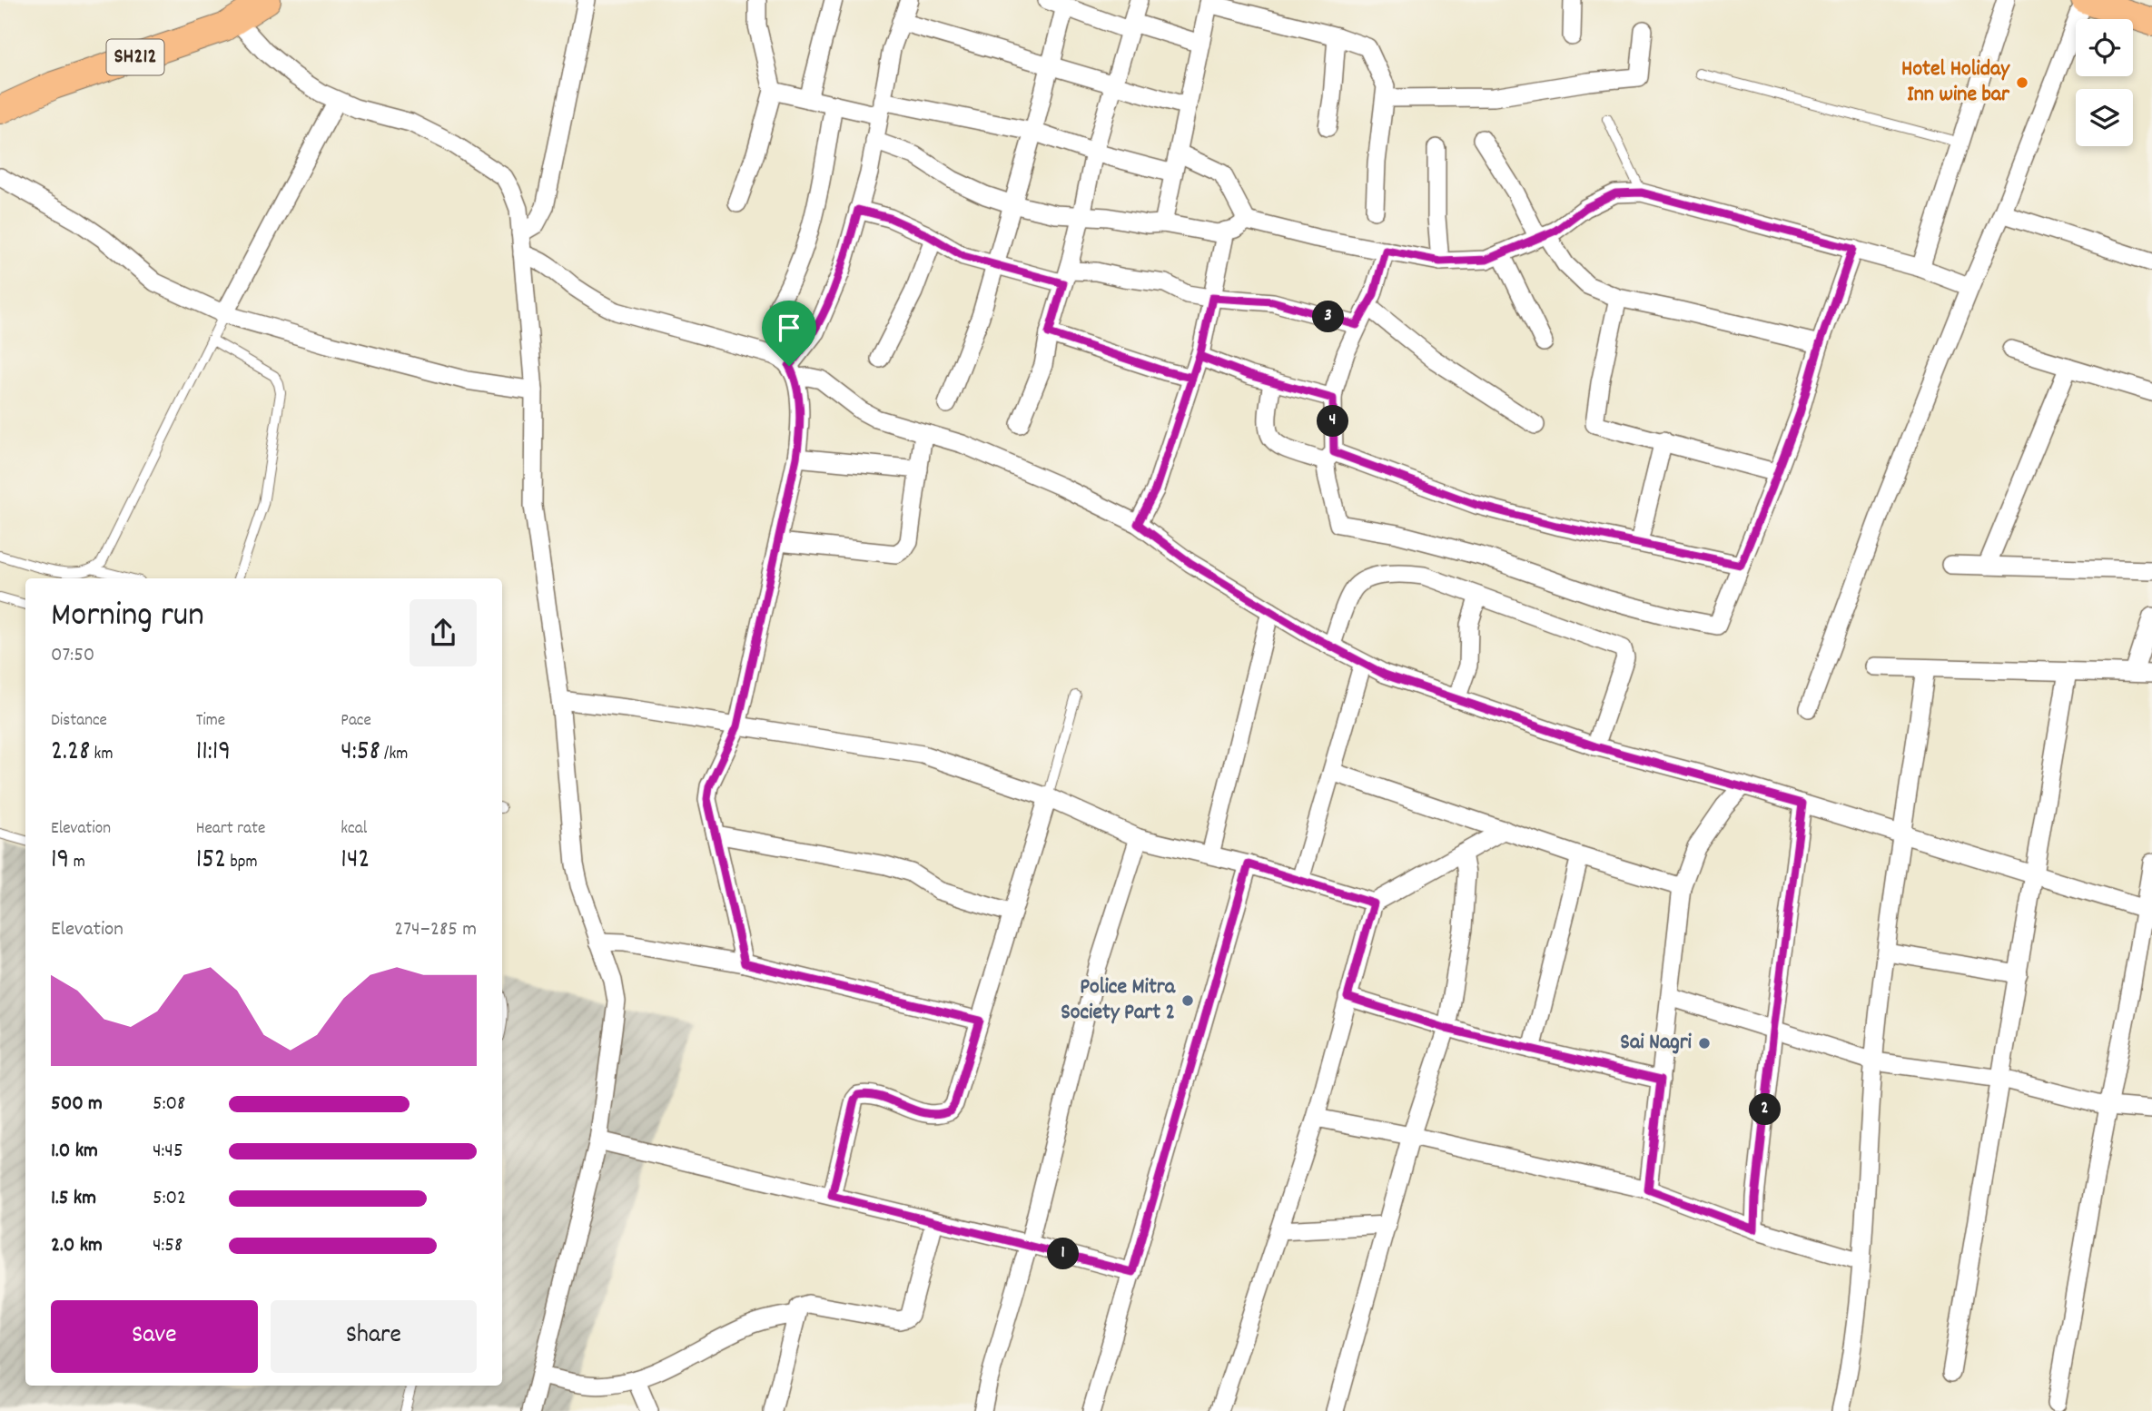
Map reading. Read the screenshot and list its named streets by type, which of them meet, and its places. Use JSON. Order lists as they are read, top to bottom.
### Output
{
  "streets": {
    "main road": ["SH212"]
  },
  "places": ["Hotel Holiday Inn wine bar", "Police Mitra Society Part 2", "Sai Nagri"],
  "page": {
    "pins": [
      "3",
      "4",
      "2",
      "1"
    ],
    "heading": ["Morning run", "07:50"],
    "stats": [
      ["Distance", "2.28 km"],
      ["Time", "11:19"],
      ["Pace", "4:58 /km"],
      ["Elevation", "19 m"],
      ["Heart rate", "152 bpm"],
      ["kcal", "142"]
    ],
    "chart": ["Elevation", "274–285 m"],
    "list": [
      {
        "name": "500 m",
        "note": "5:08"
      },
      {
        "name": "1.0 km",
        "note": "4:45"
      },
      {
        "name": "1.5 km",
        "note": "5:02"
      },
      {
        "name": "2.0 km",
        "note": "4:58"
      }
    ],
    "buttons": ["Save", "Share"]
  }
}
